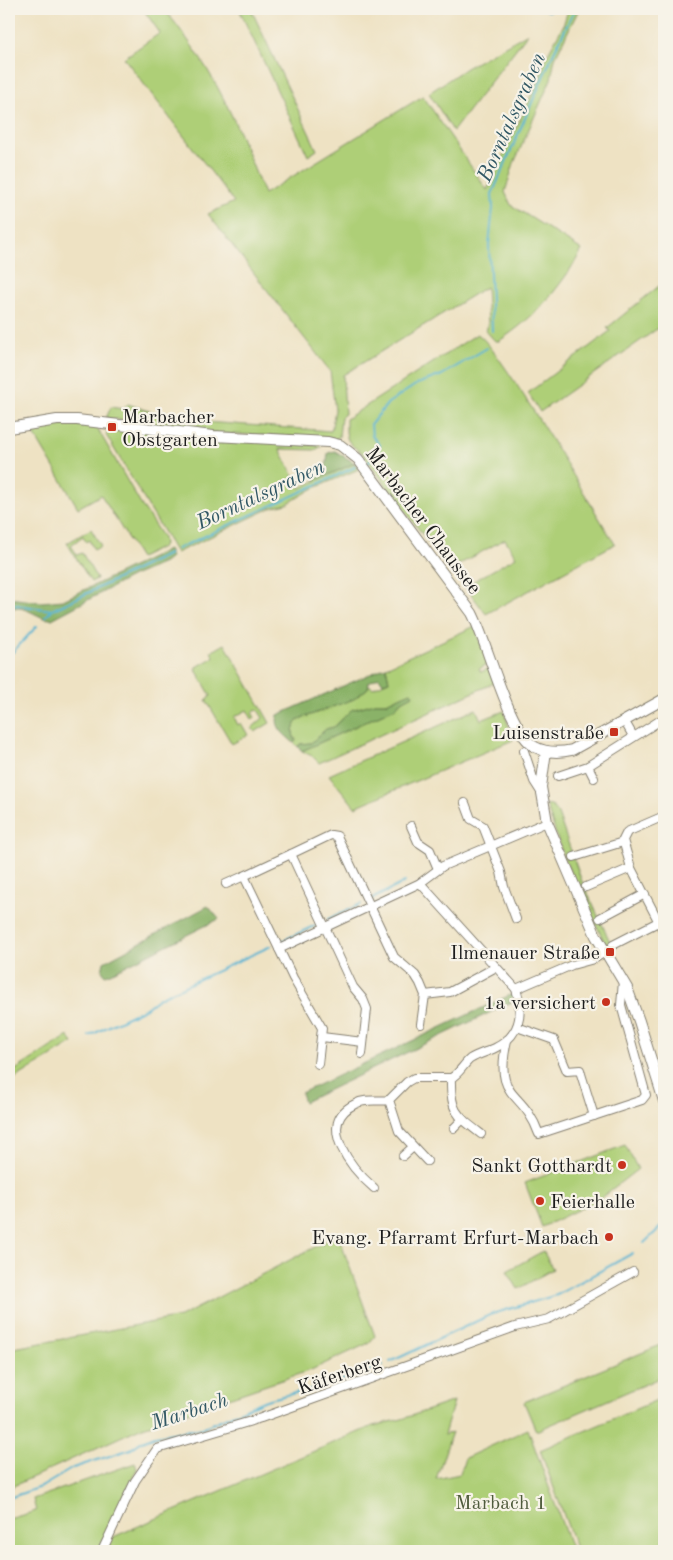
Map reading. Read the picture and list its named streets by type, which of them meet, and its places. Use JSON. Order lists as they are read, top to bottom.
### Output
{
  "streets": {
    "street": ["Marbacher Chaussee", "Käferberg"]
  },
  "water": ["Borntalsgraben", "Marbach"],
  "parks": ["Marbach 1"],
  "places": {
    "transit": ["Marbacher Obstgarten", "Luisenstraße", "Ilmenauer Straße"],
    "other": [
      "1a versichert",
      "Sankt Gotthardt",
      "Feierhalle",
      "Evang. Pfarramt Erfurt-Marbach"
    ]
  }
}
